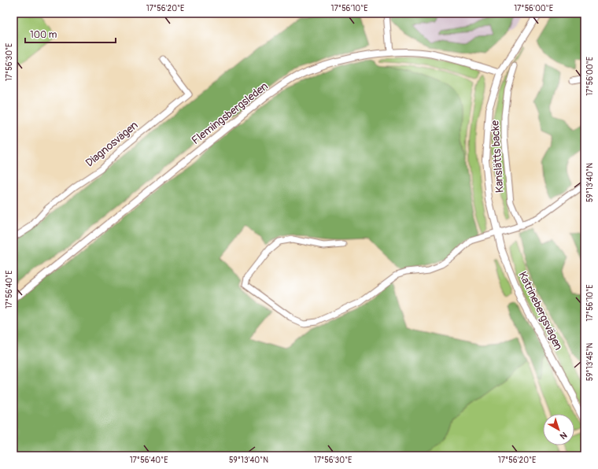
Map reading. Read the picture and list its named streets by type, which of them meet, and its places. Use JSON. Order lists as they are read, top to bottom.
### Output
{
  "streets": {
    "street": [
      "Flemingsbergsleden",
      "Diagnosvägen",
      "Kanslätts backe",
      "Katrinebergsvägen"
    ]
  },
  "crossings": [
    ["Flemingsbergsleden", "Katrinebergsvägen"]
  ],
  "scale_bar": "100 m",
  "north": "bottom right",
  "coordinates": [
    "17°56'20\"E",
    "17°56'10\"E",
    "17°56'00\"E",
    "17°56'30\"E",
    "59°13'40\"N",
    "17°56'40\"E",
    "59°13'45\"N"
  ]
}
